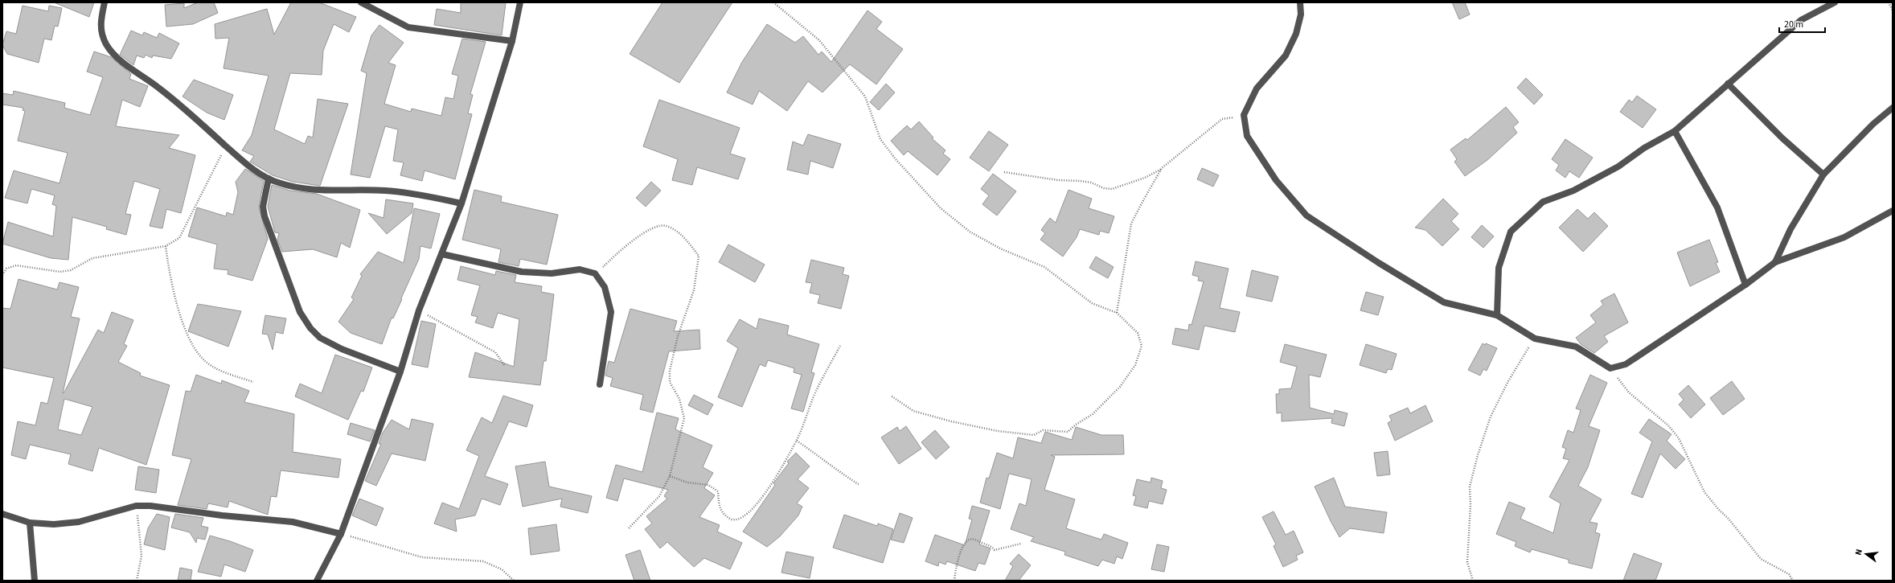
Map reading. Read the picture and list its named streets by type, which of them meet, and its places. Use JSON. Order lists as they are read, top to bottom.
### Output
{
  "scale_bar": "20 m",
  "north": "left"
}
